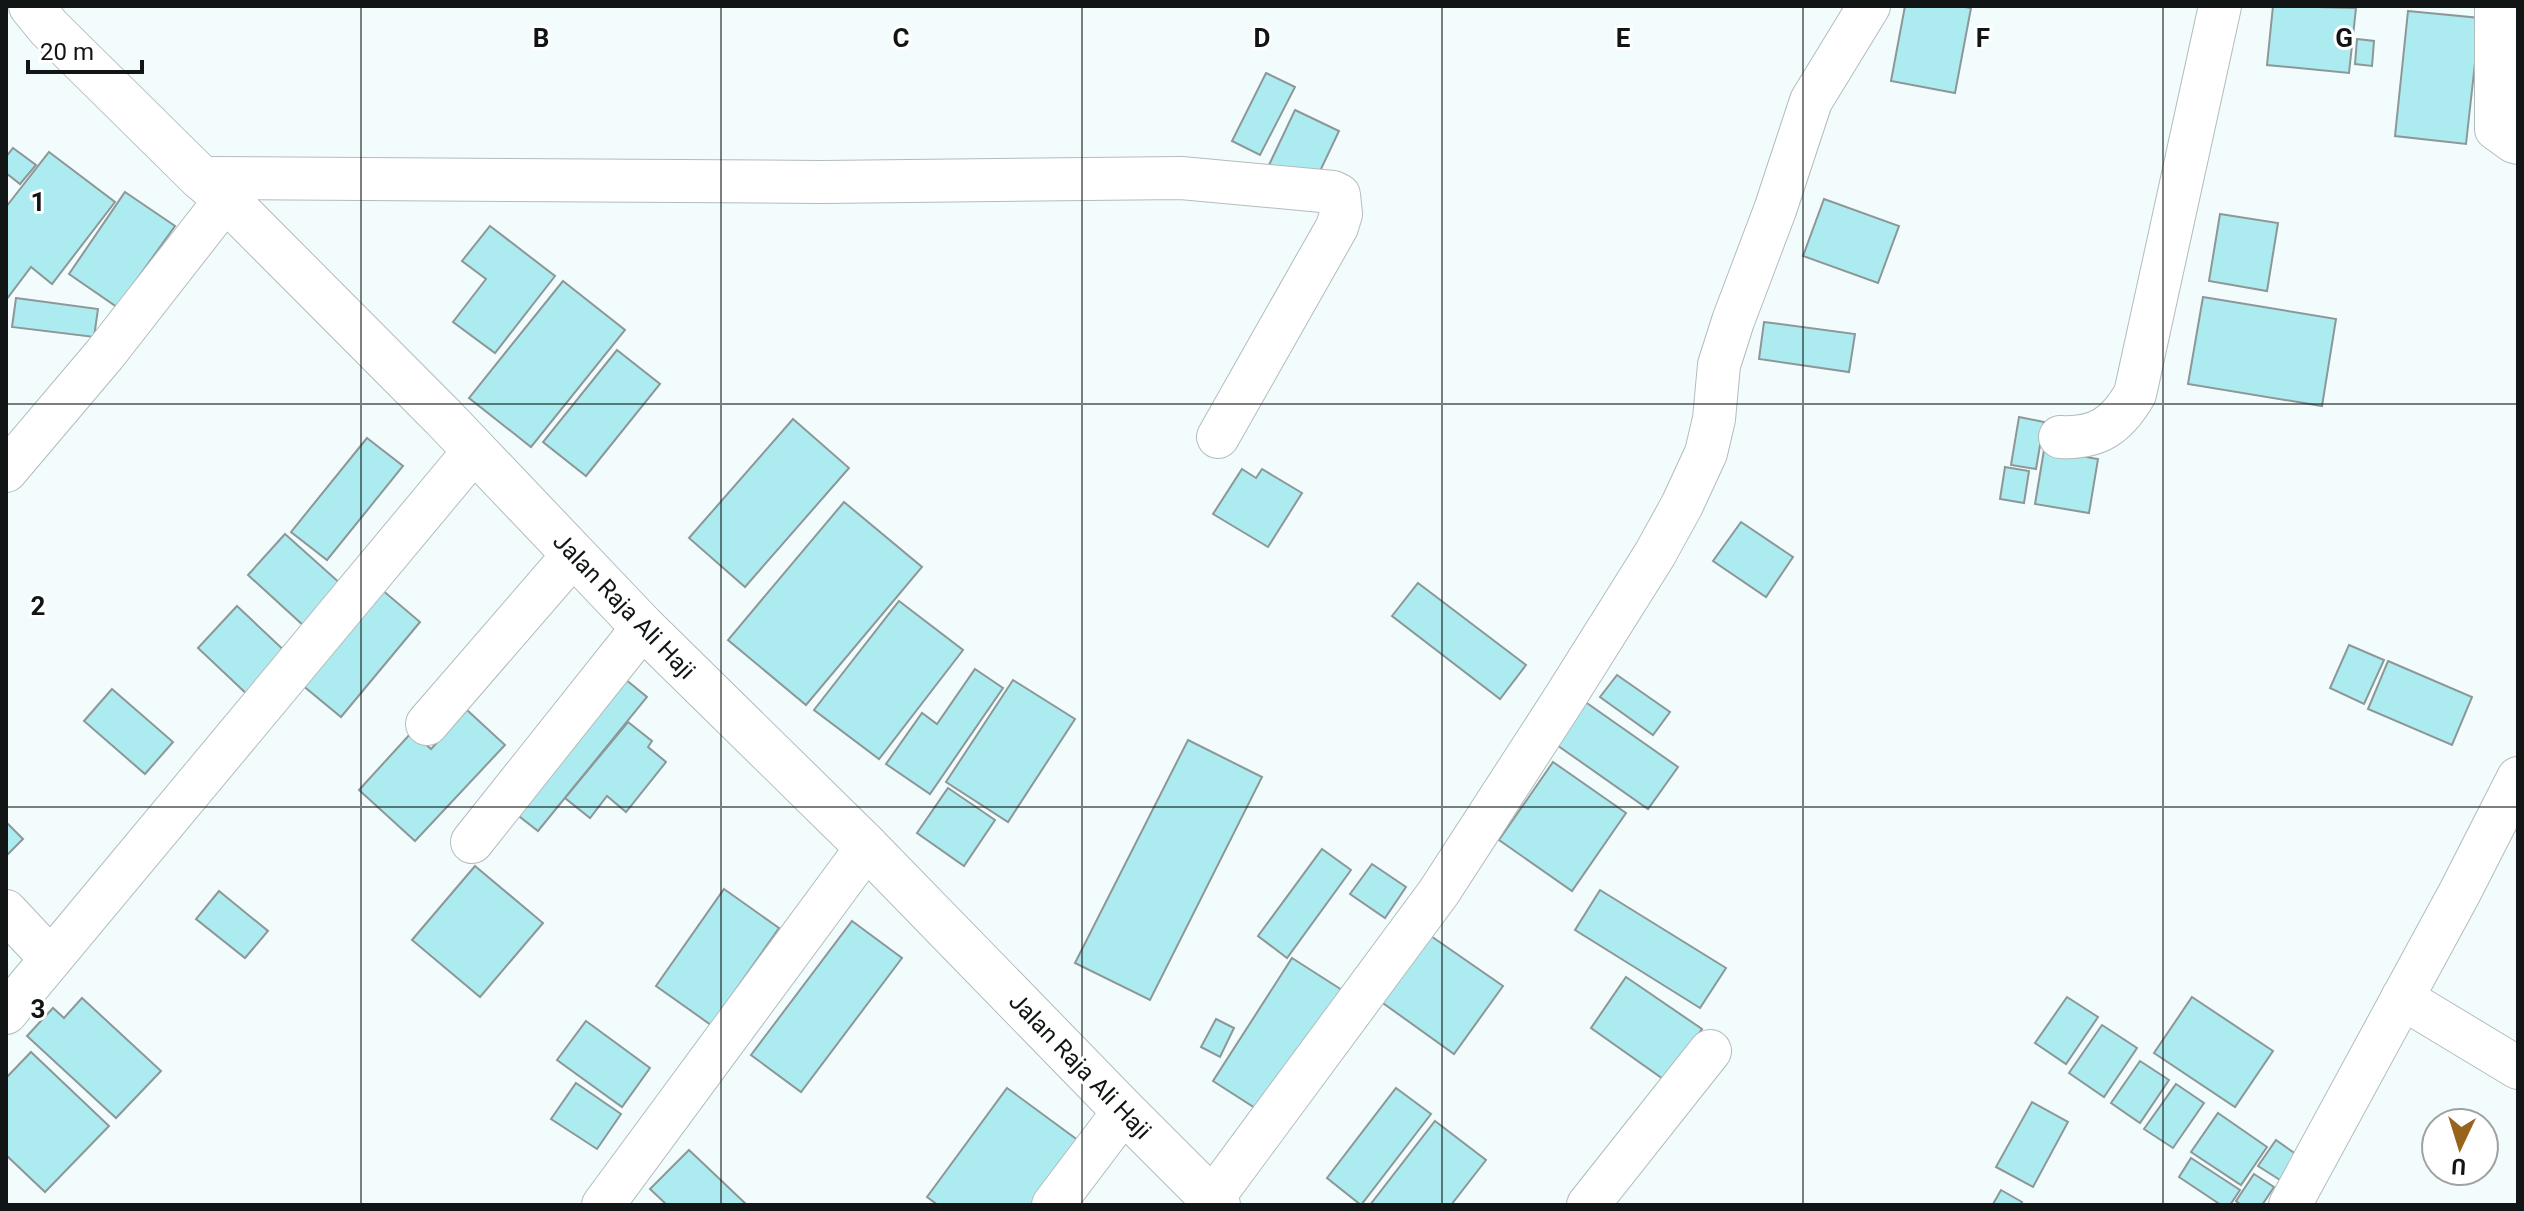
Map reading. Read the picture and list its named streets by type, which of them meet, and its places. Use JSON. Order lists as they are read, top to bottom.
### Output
{
  "streets": {
    "main road": ["Jalan Raja Ali Haji"]
  },
  "scale_bar": "20 m",
  "north": "bottom",
  "grid": {
    "columns": [
      "B",
      "C",
      "D",
      "E",
      "F",
      "G"
    ],
    "rows": ["1", "2", "3"]
  }
}
